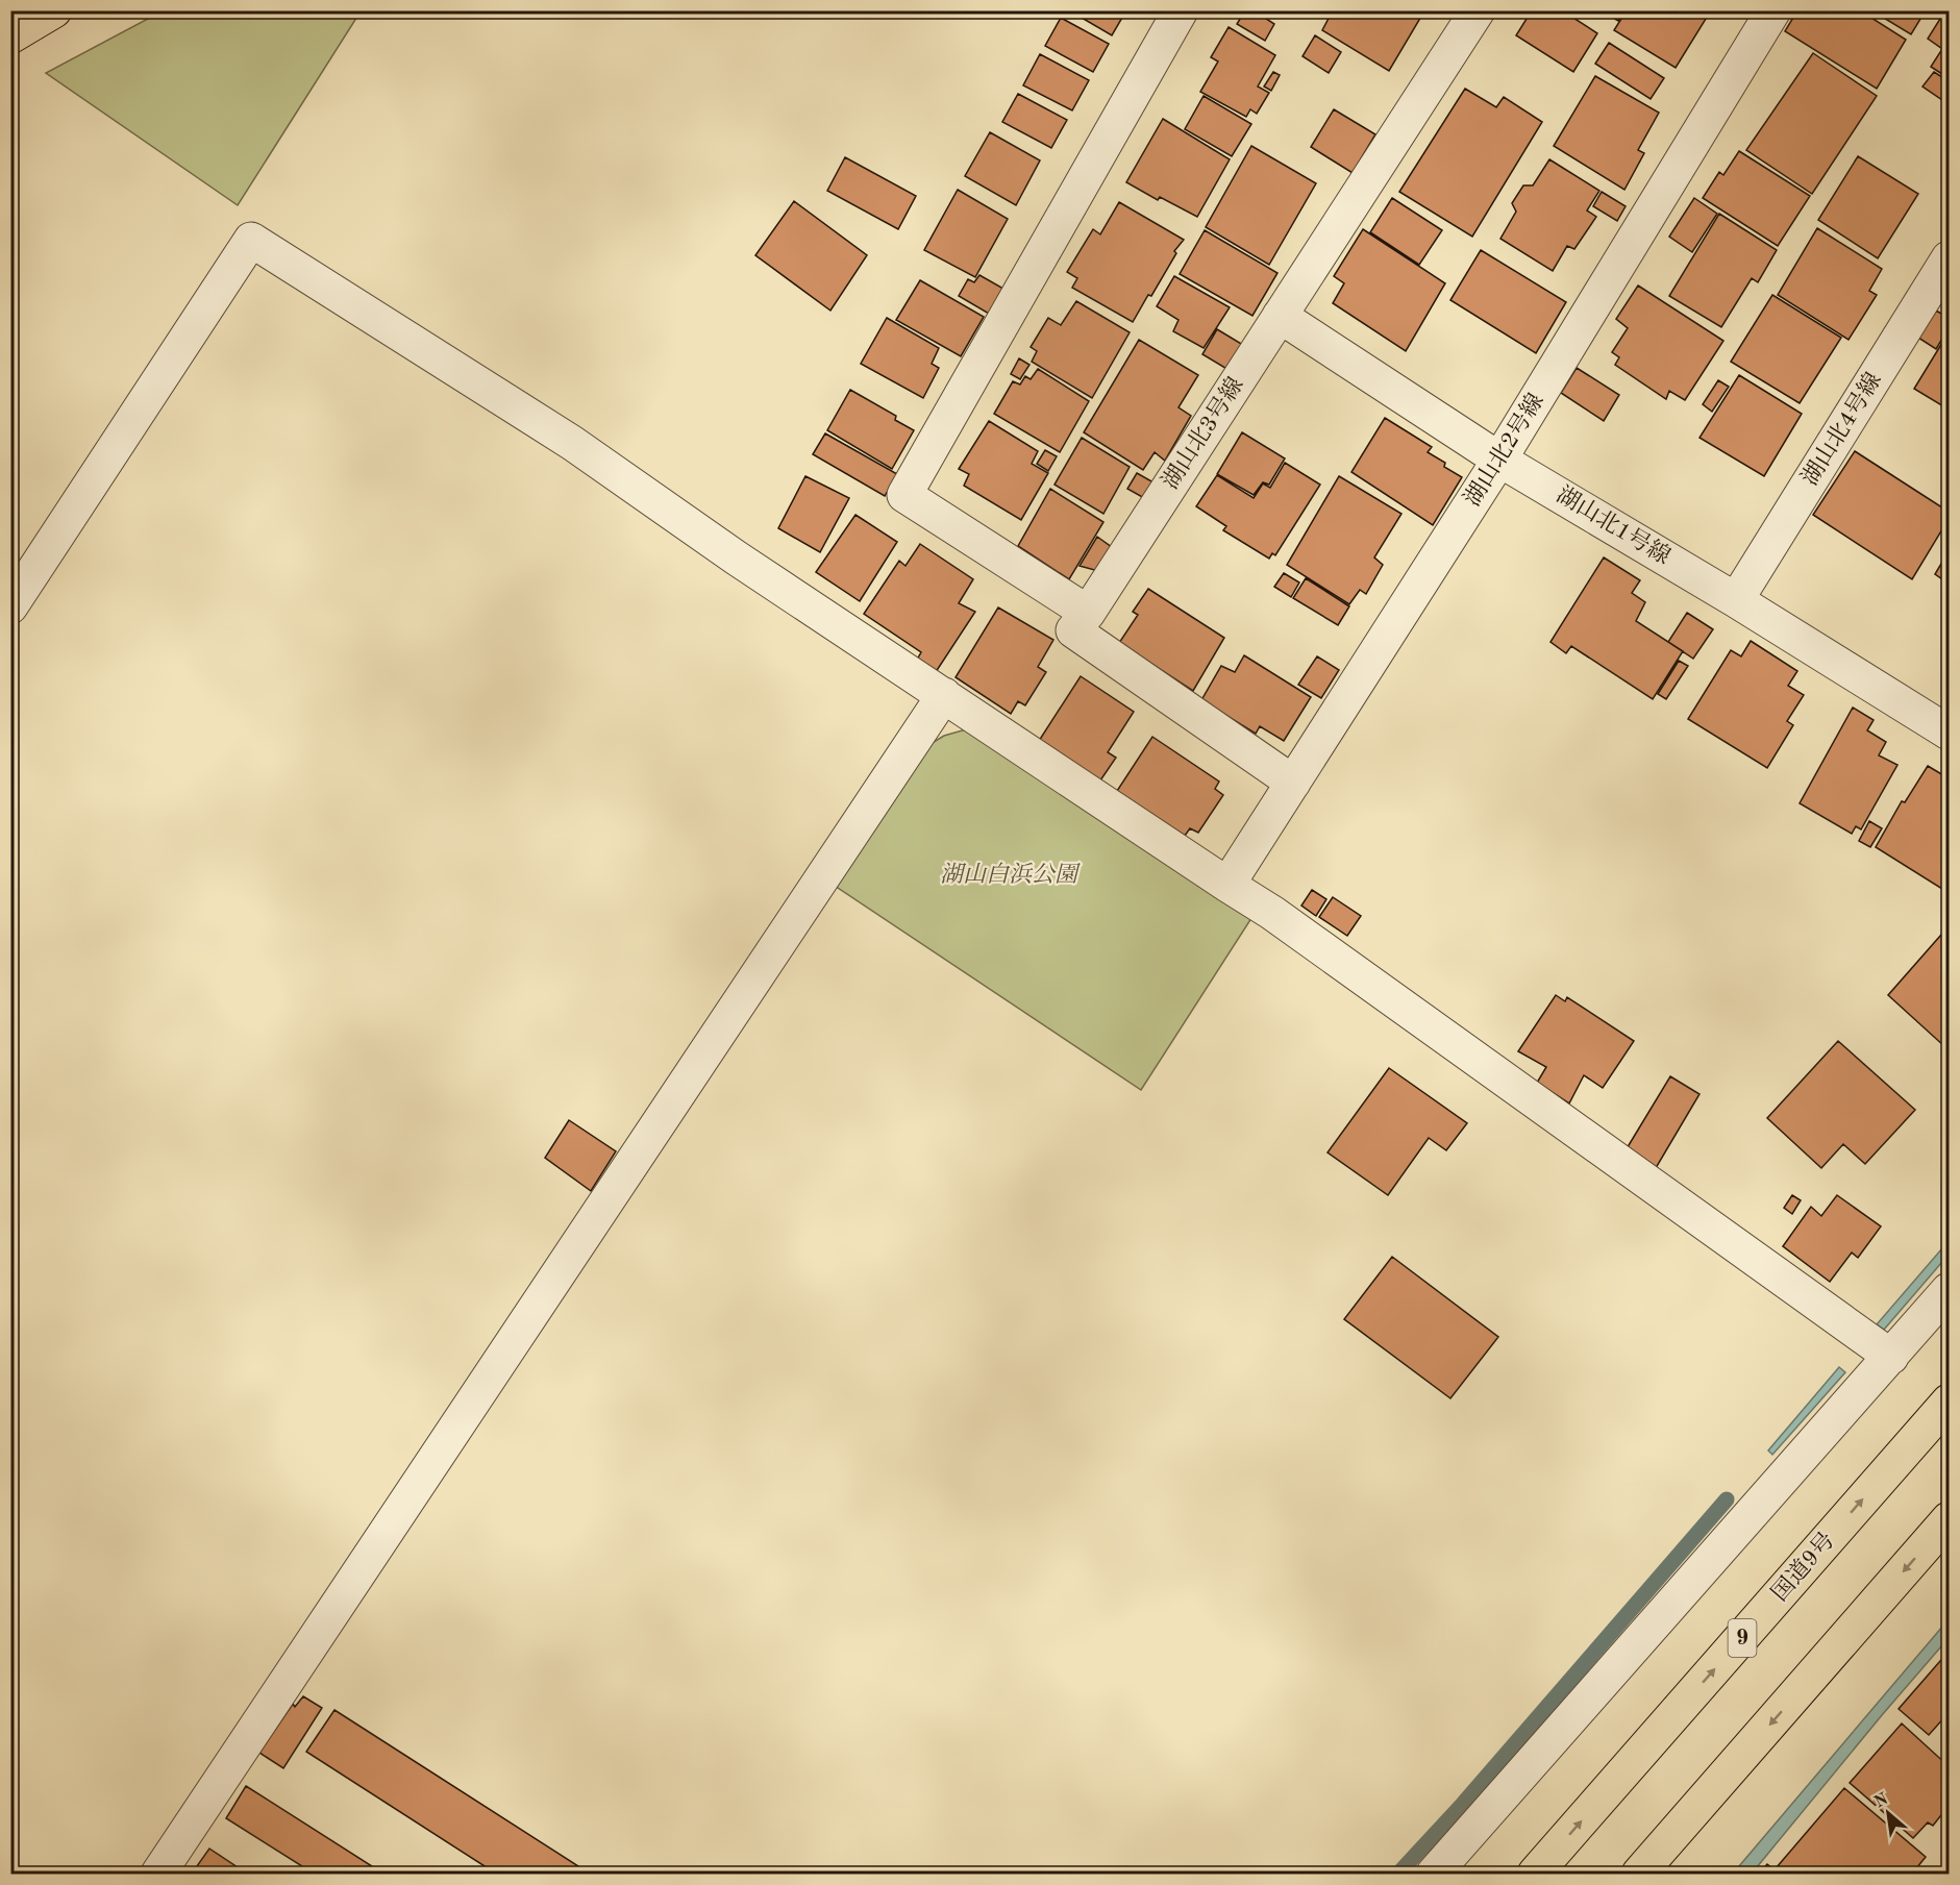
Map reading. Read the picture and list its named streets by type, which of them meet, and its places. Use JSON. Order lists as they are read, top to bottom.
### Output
{
  "streets": {
    "main road": ["国道9号", "9"],
    "street": [
      "湖山北4号線",
      "湖山北3号線",
      "湖山北2号線",
      "湖山北1号線"
    ]
  },
  "crossings": [
    ["湖山北4号線", "湖山北1号線"],
    ["湖山北3号線", "湖山北2号線"],
    ["湖山北3号線", "湖山北1号線"],
    ["湖山北2号線", "湖山北1号線"]
  ],
  "parks": ["湖山白浜公園"],
  "north": "top left"
}
